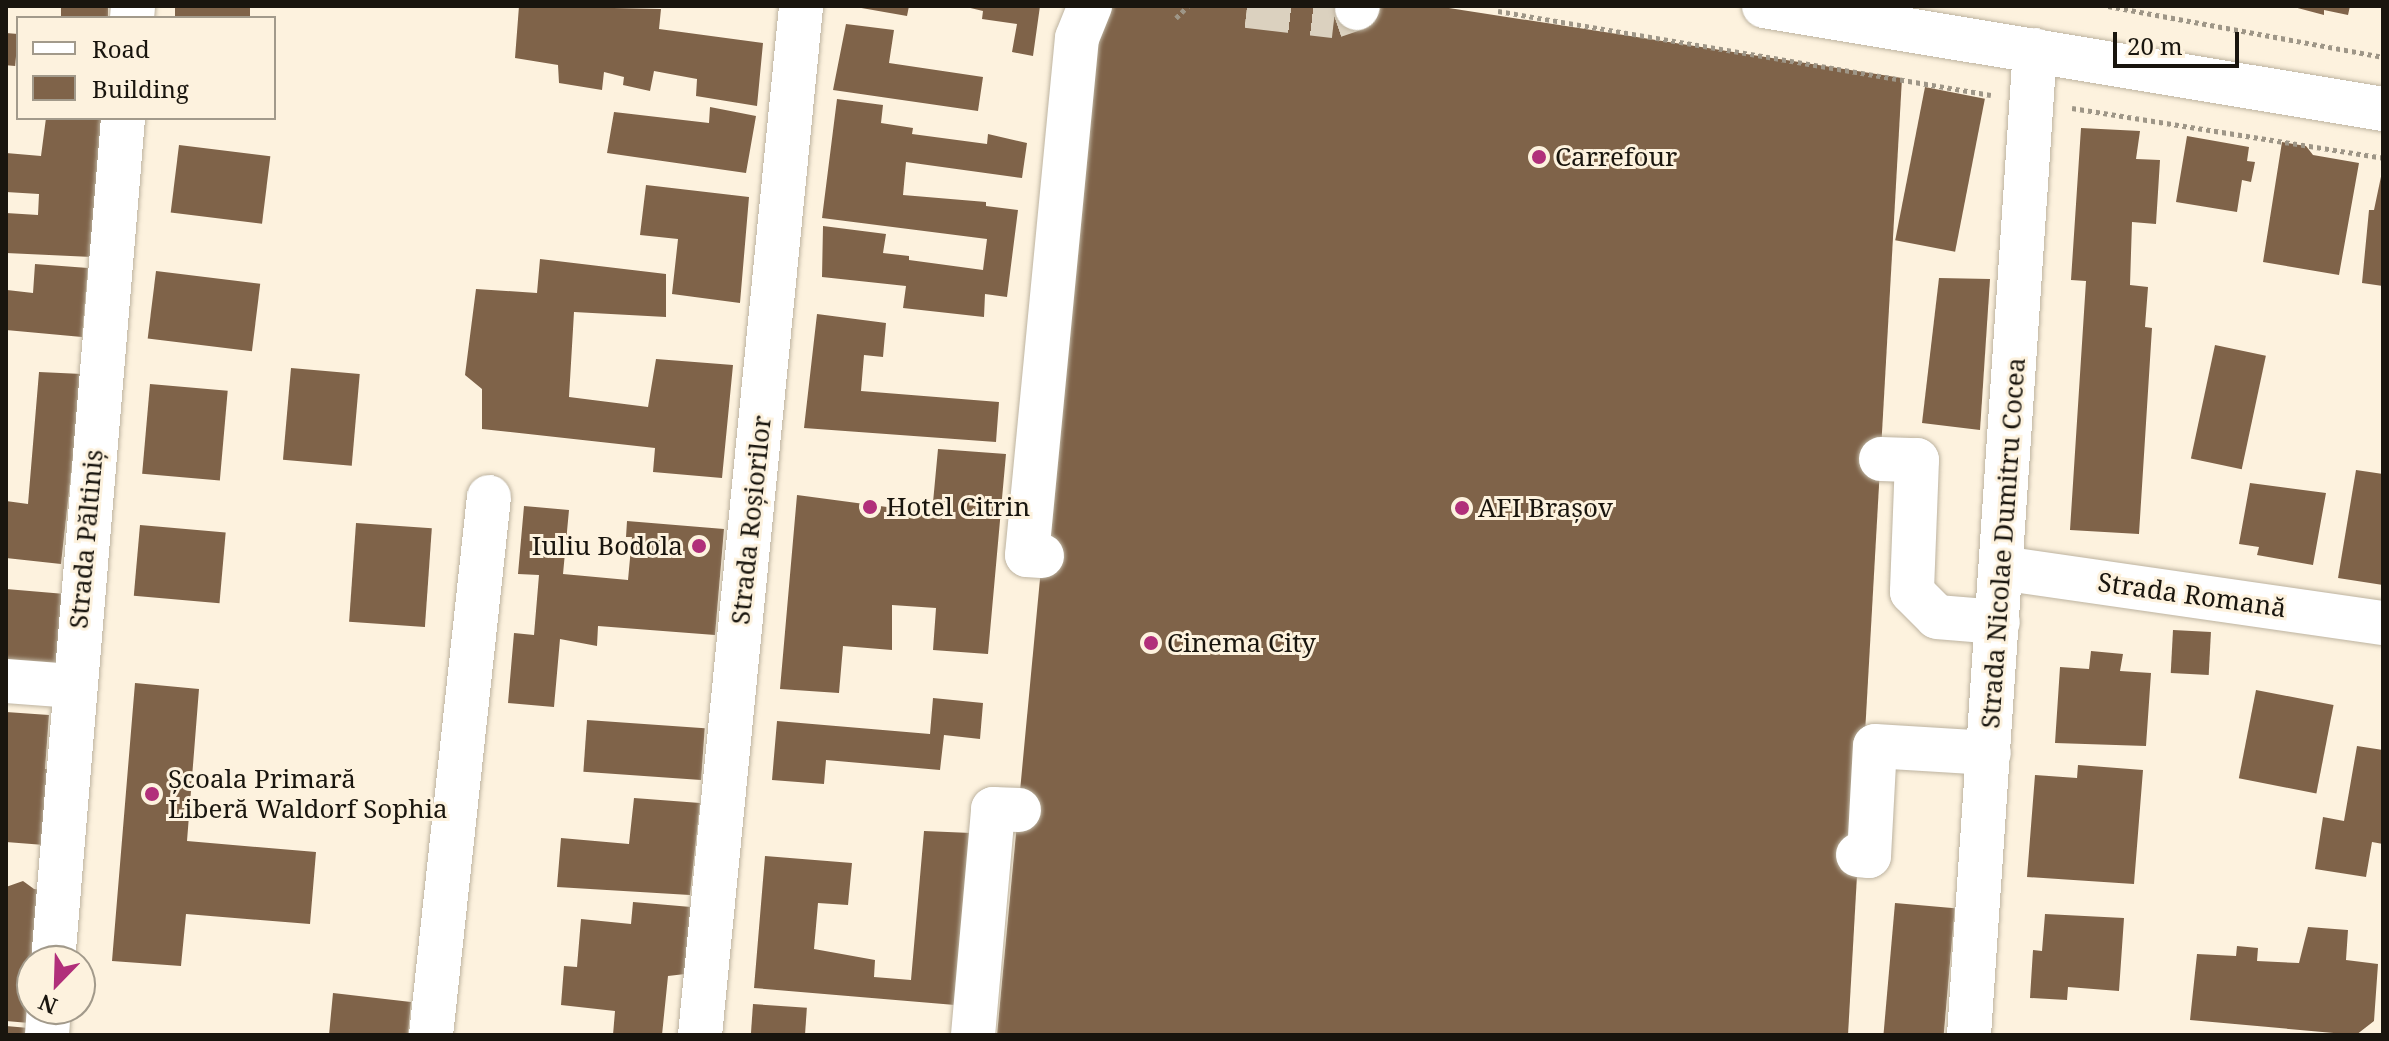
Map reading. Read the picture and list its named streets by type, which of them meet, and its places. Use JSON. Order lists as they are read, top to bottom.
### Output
{
  "streets": {
    "street": [
      "Strada Roșiorilor",
      "Strada Păltiniș",
      "Strada Nicolae Dumitru Cocea",
      "Strada Romană"
    ]
  },
  "crossings": [
    ["Strada Nicolae Dumitru Cocea", "Strada Romană"]
  ],
  "places": [
    "Carrefour",
    "Hotel Citrin",
    "AFI Brașov",
    "Iuliu Bodola",
    "Cinema City",
    "Școala Primară Liberă Waldorf Sophia"
  ],
  "legend": ["Road", "Building"],
  "scale_bar": "20 m",
  "north": "bottom left"
}
